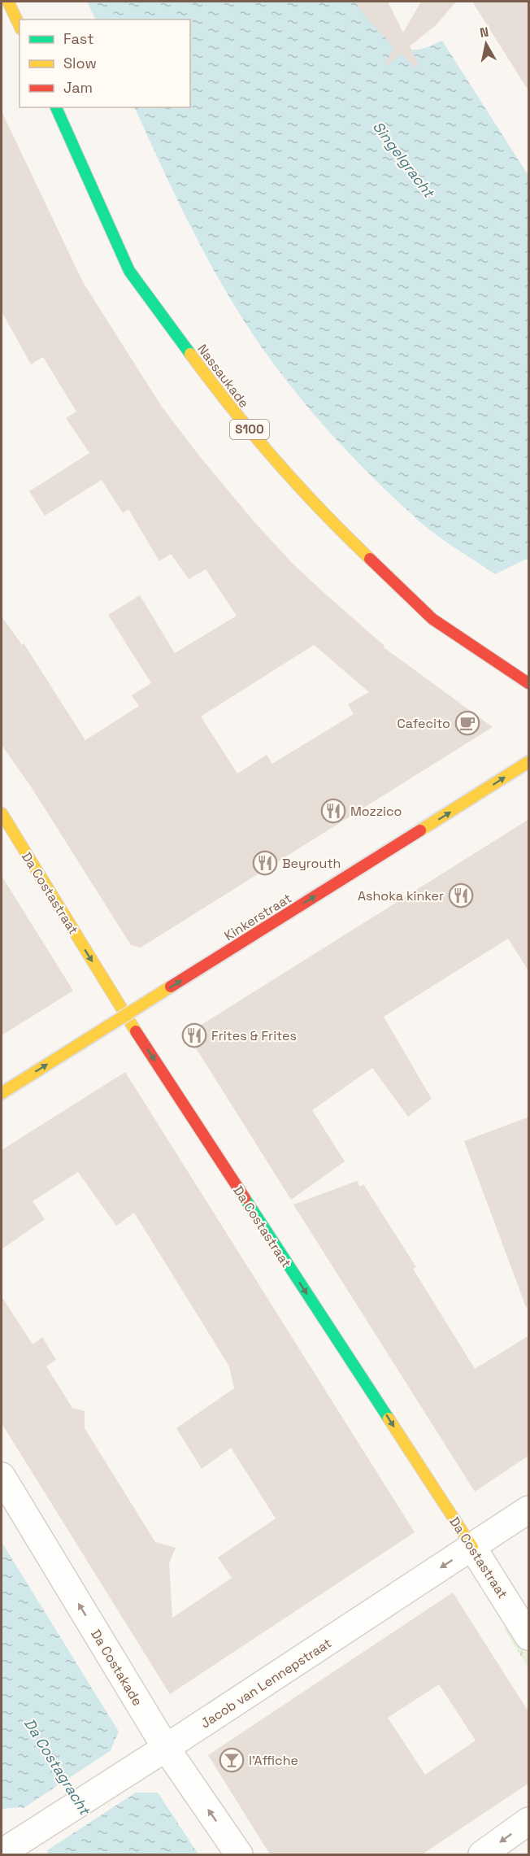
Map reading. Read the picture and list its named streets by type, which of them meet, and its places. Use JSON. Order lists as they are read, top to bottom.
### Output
{
  "streets": {
    "street": [
      "Nassaukade",
      "S100",
      "Da Costastraat",
      "Kinkerstraat",
      "Da Costakade",
      "Jacob van Lennepstraat"
    ]
  },
  "crossings": [
    ["Da Costastraat", "Kinkerstraat"],
    ["Da Costastraat", "Jacob van Lennepstraat"],
    ["Da Costakade", "Jacob van Lennepstraat"]
  ],
  "one_way": [
    "Da Costastraat",
    "Kinkerstraat",
    "Da Costakade",
    "Jacob van Lennepstraat"
  ],
  "water": ["Singelgracht", "Da Costagracht"],
  "places": {
    "cafe": ["Cafecito"],
    "restaurant": [
      "Mozzico",
      "Beyrouth",
      "Ashoka kinker",
      "Frites & Frites"
    ],
    "bar": ["l'Affiche"]
  },
  "legend": ["Fast", "Slow", "Jam"],
  "north": "top"
}
